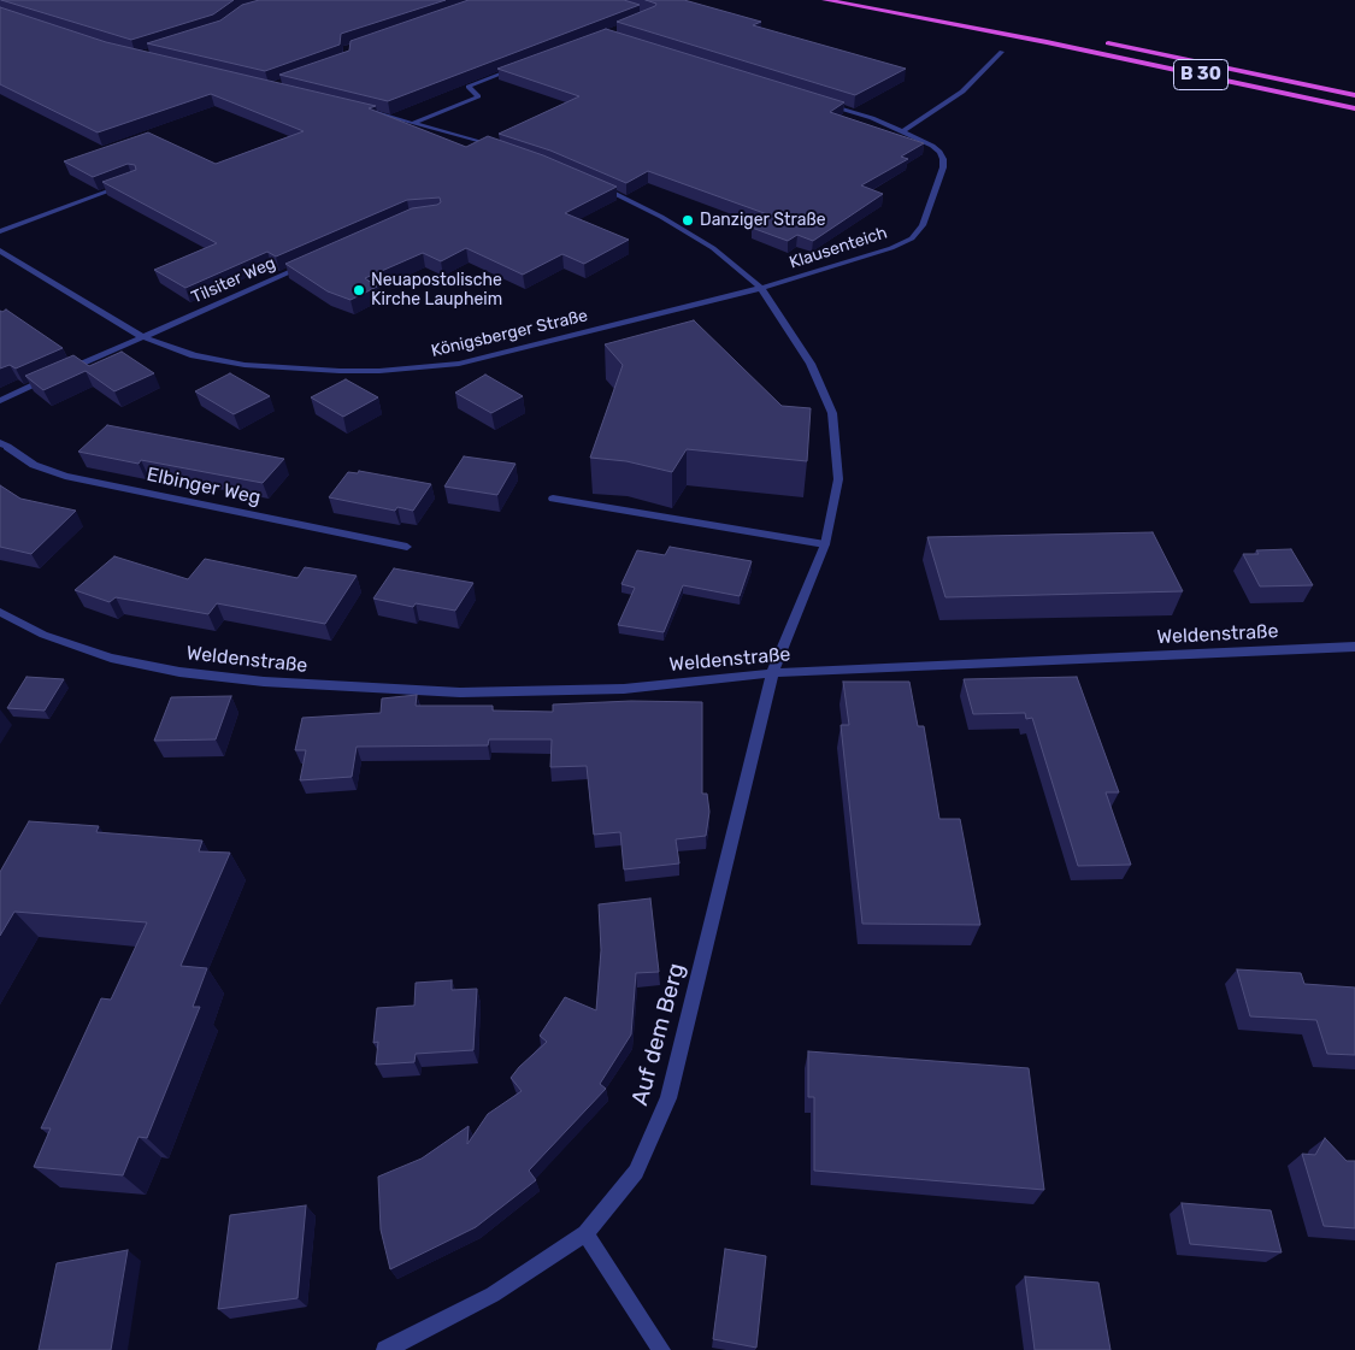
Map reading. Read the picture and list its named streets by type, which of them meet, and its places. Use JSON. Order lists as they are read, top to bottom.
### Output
{
  "streets": {
    "highway": ["B 30"],
    "street": [
      "Klausenteich",
      "Tilsiter Weg",
      "Königsberger Straße",
      "Elbinger Weg",
      "Weldenstraße",
      "Auf dem Berg"
    ]
  },
  "crossings": [
    ["Klausenteich", "Königsberger Straße"],
    ["Tilsiter Weg", "Königsberger Straße"],
    ["Weldenstraße", "Auf dem Berg"]
  ],
  "places": ["Danziger Straße", "Neuapostolische Kirche Laupheim"]
}
